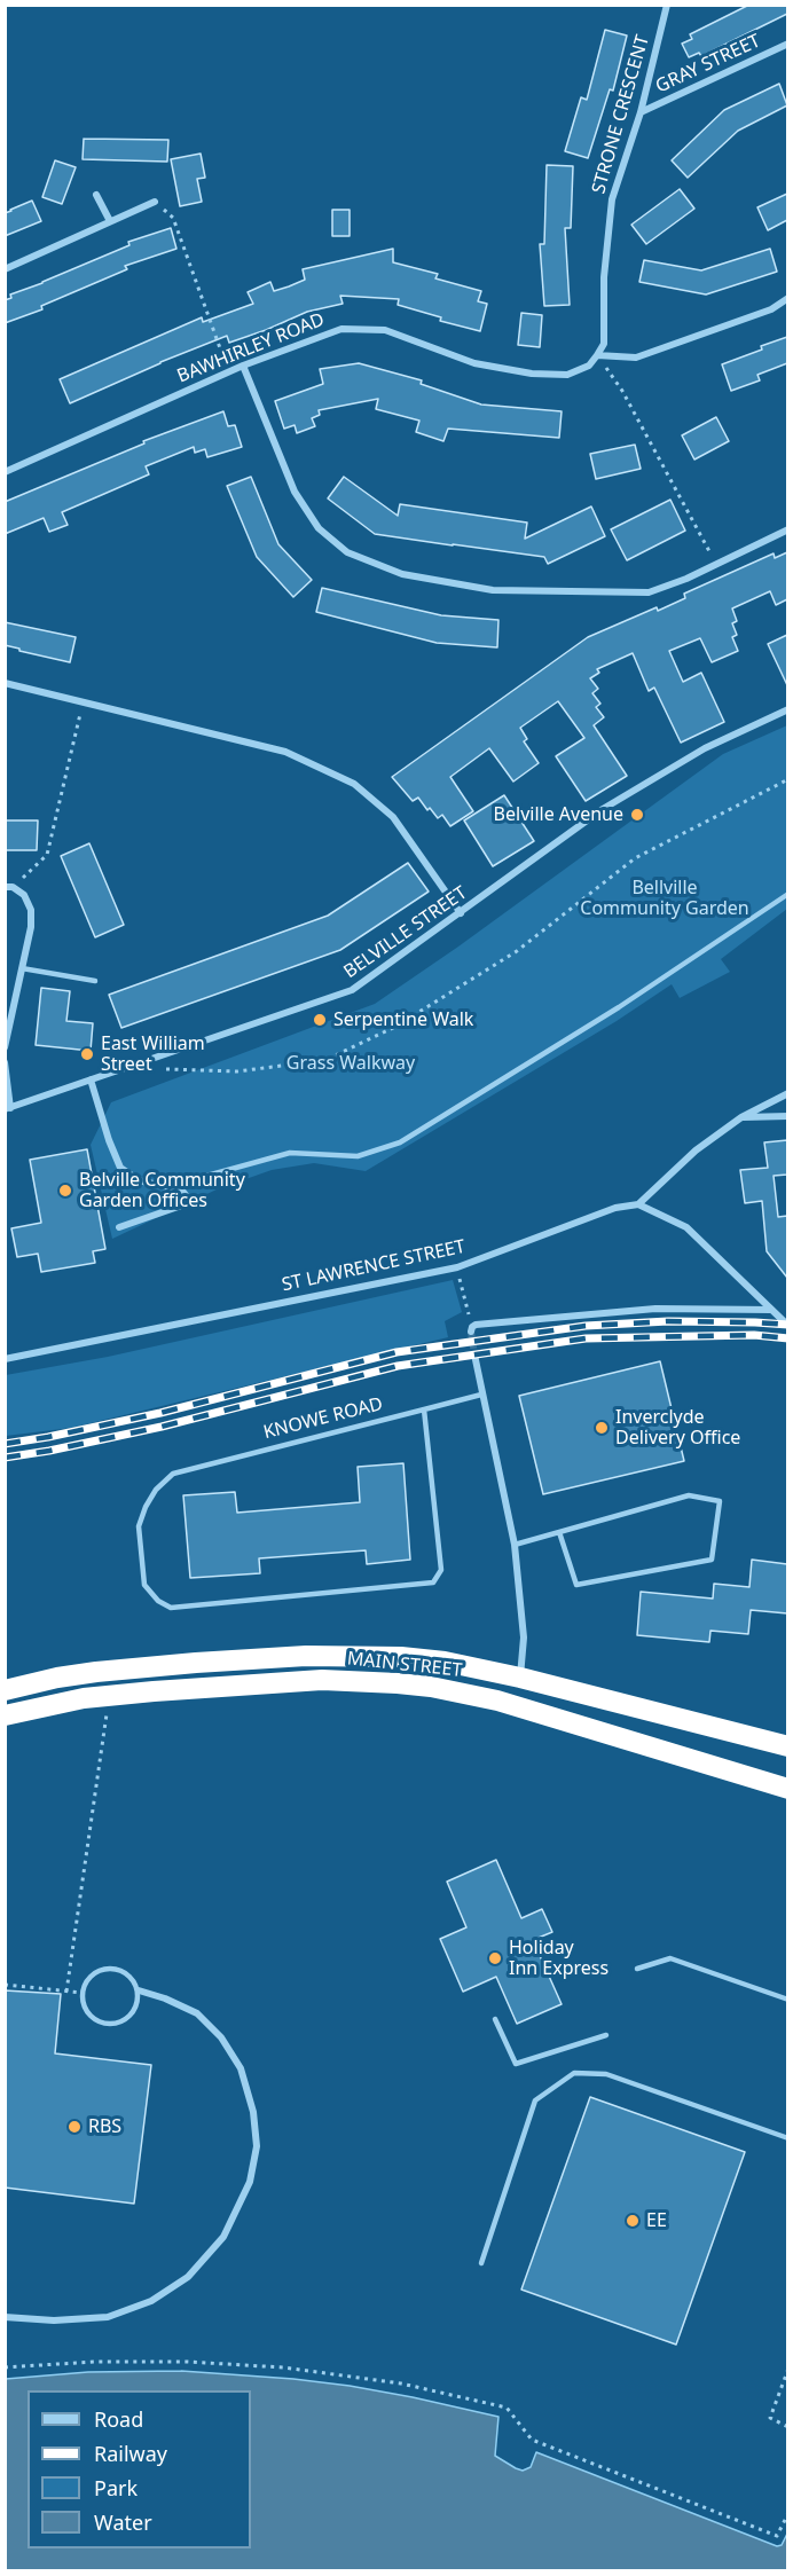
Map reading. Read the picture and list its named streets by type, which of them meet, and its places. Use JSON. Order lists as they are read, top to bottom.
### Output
{
  "streets": {
    "highway": ["MAIN STREET"],
    "street": [
      "GRAY STREET",
      "STRONE CRESCENT",
      "BAWHIRLEY ROAD",
      "BELVILLE STREET",
      "ST LAWRENCE STREET"
    ],
    "lane": ["KNOWE ROAD"]
  },
  "crossings": [
    ["GRAY STREET", "STRONE CRESCENT"],
    ["STRONE CRESCENT", "BAWHIRLEY ROAD"]
  ],
  "parks": ["Bellville Community Garden", "Grass Walkway"],
  "places": [
    "Belville Avenue",
    "Serpentine Walk",
    "East William Street",
    "Belville Community Garden Offices",
    "Inverclyde Delivery Office",
    "Holiday Inn Express",
    "RBS",
    "EE"
  ],
  "legend": [
    "Road",
    "Railway",
    "Park",
    "Water"
  ]
}
